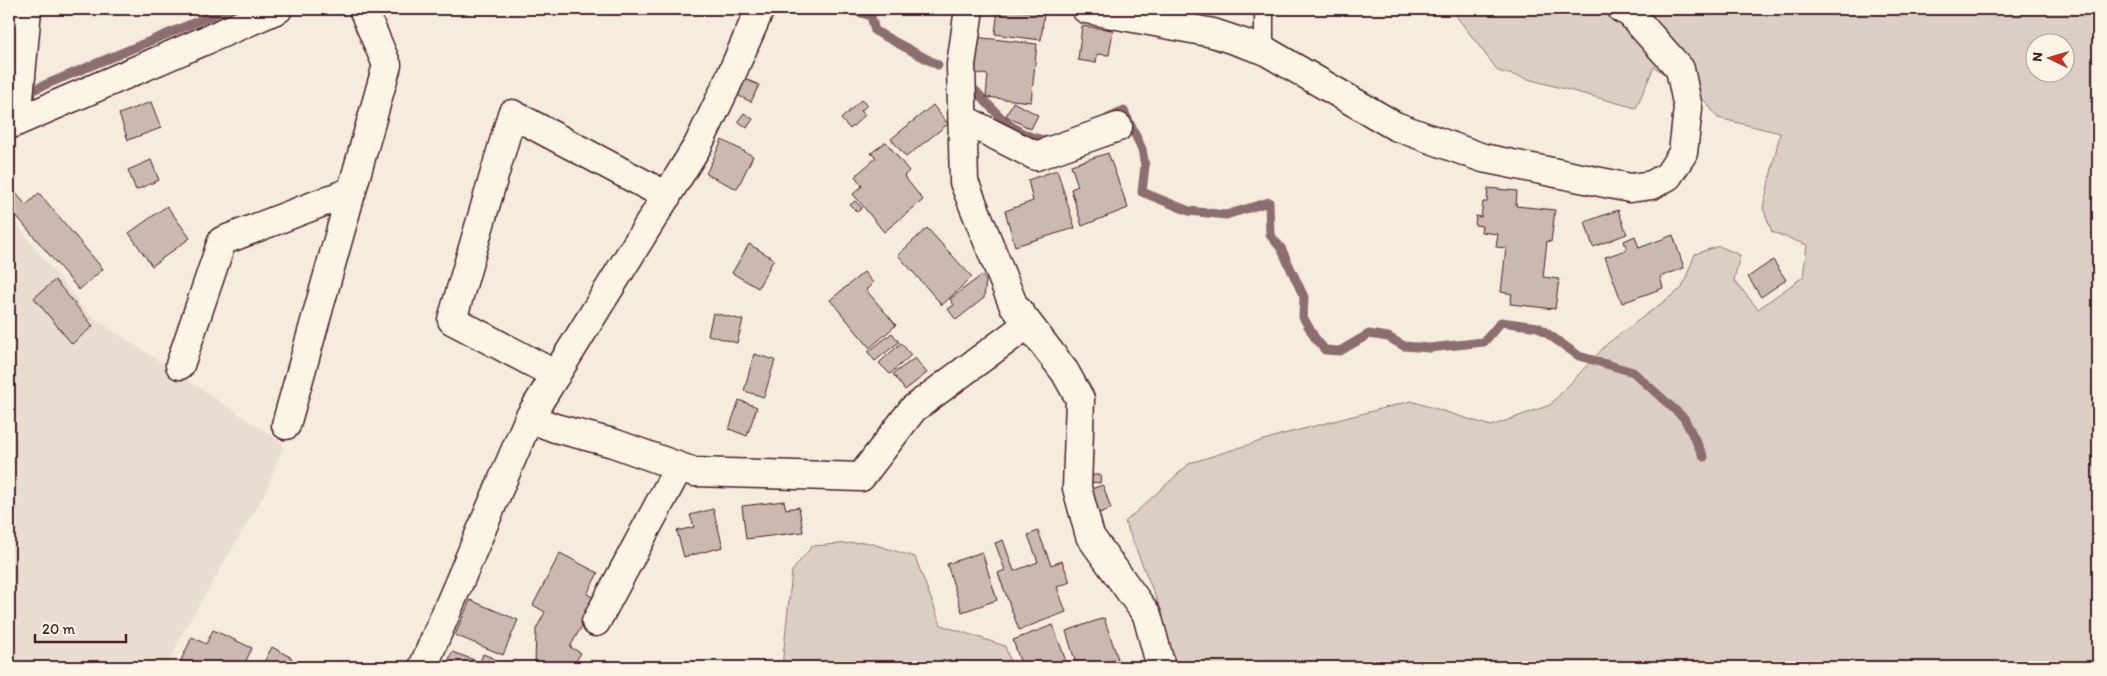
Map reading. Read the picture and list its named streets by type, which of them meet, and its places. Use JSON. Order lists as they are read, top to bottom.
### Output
{
  "scale_bar": "20 m",
  "north": "left"
}
